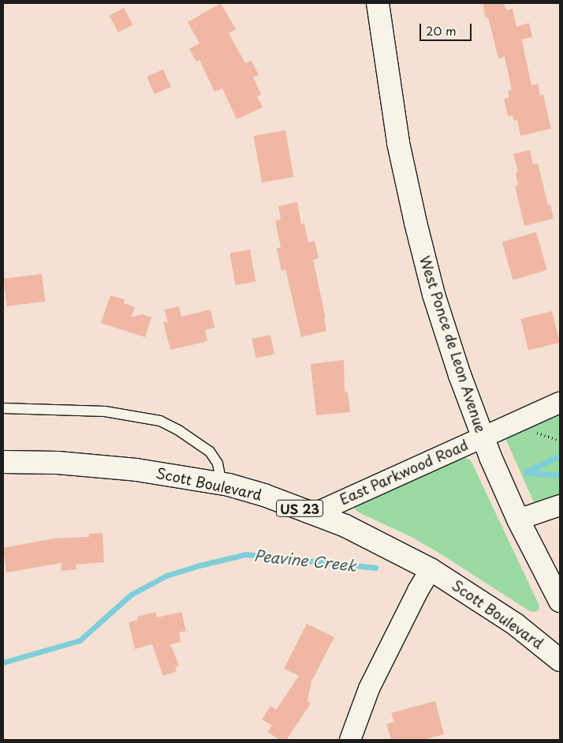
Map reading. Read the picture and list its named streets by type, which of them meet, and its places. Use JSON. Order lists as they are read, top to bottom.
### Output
{
  "streets": {
    "main road": ["West Ponce de Leon Avenue", "Scott Boulevard", "US 23"],
    "street": ["East Parkwood Road"]
  },
  "crossings": [
    ["West Ponce de Leon Avenue", "East Parkwood Road"],
    ["East Parkwood Road", "Scott Boulevard"]
  ],
  "water": ["Peavine Creek"],
  "scale_bar": "20 m"
}
